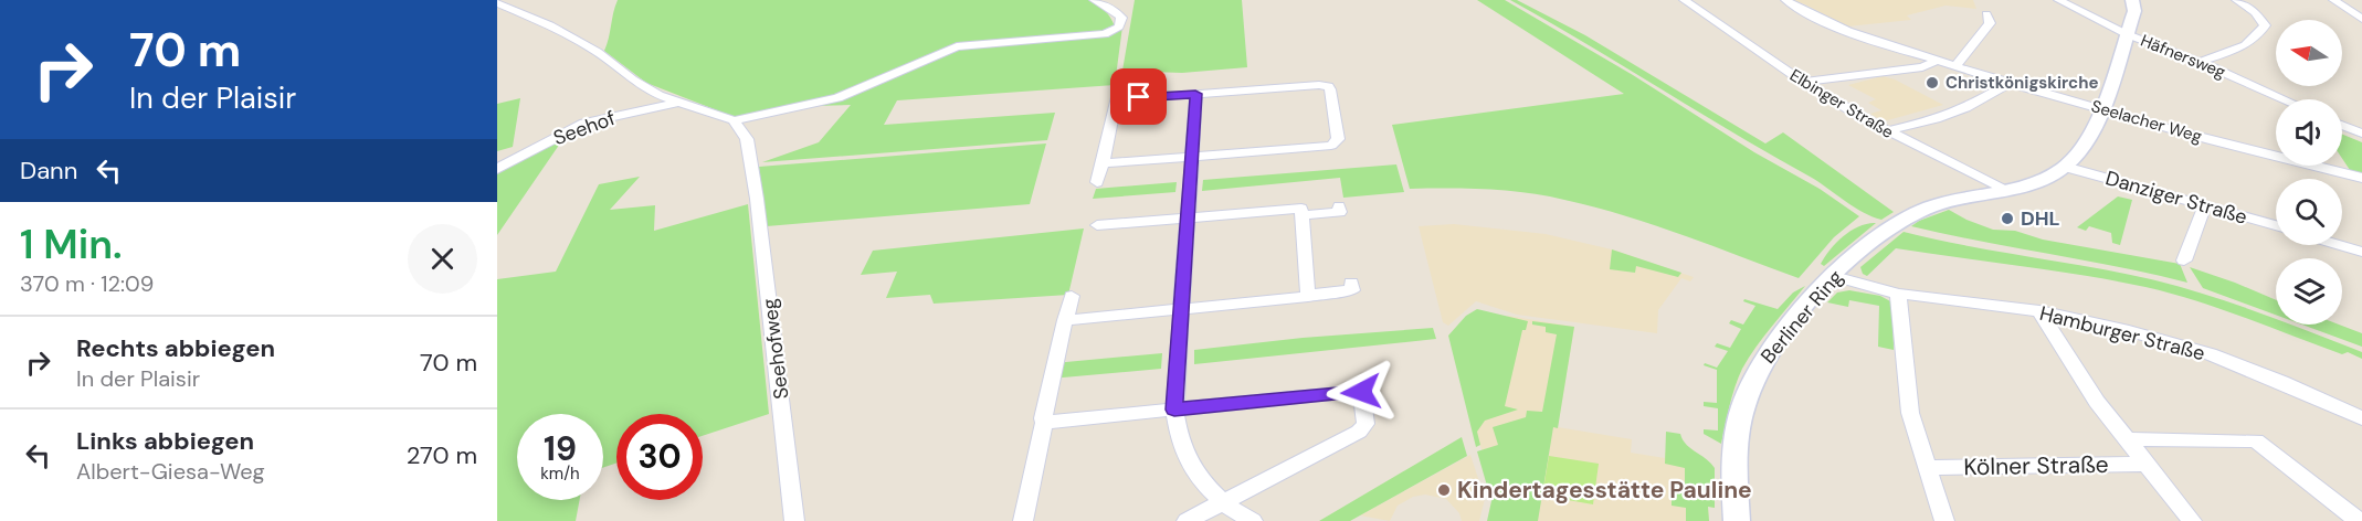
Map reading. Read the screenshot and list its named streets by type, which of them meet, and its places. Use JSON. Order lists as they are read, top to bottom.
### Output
{
  "streets": {
    "street": [
      "Häfnersweg",
      "Elbinger Straße",
      "Seelacher Weg",
      "Seehof",
      "Danziger Straße",
      "Berliner Ring",
      "Hamburger Straße",
      "Seehofweg",
      "Kölner Straße"
    ]
  },
  "crossings": [
    ["Elbinger Straße", "Berliner Ring"],
    ["Seehof", "Seehofweg"],
    ["Danziger Straße", "Berliner Ring"],
    ["Berliner Ring", "Hamburger Straße"]
  ],
  "places": ["Christkönigskirche", "DHL", "Kindertagesstätte Pauline"],
  "north": "left",
  "page": {
    "turn": ["70 m", "In der Plaisir"],
    "then": "Dann",
    "heading": ["1 Min.", "370 m · 12:09"],
    "list": [
      {
        "name": "Rechts abbiegen",
        "note": "In der Plaisir",
        "value": "70 m"
      },
      {
        "name": "Links abbiegen",
        "note": "Albert-Giesa-Weg",
        "value": "270 m"
      }
    ],
    "speed": "19 km/h",
    "limit": "30"
  }
}
